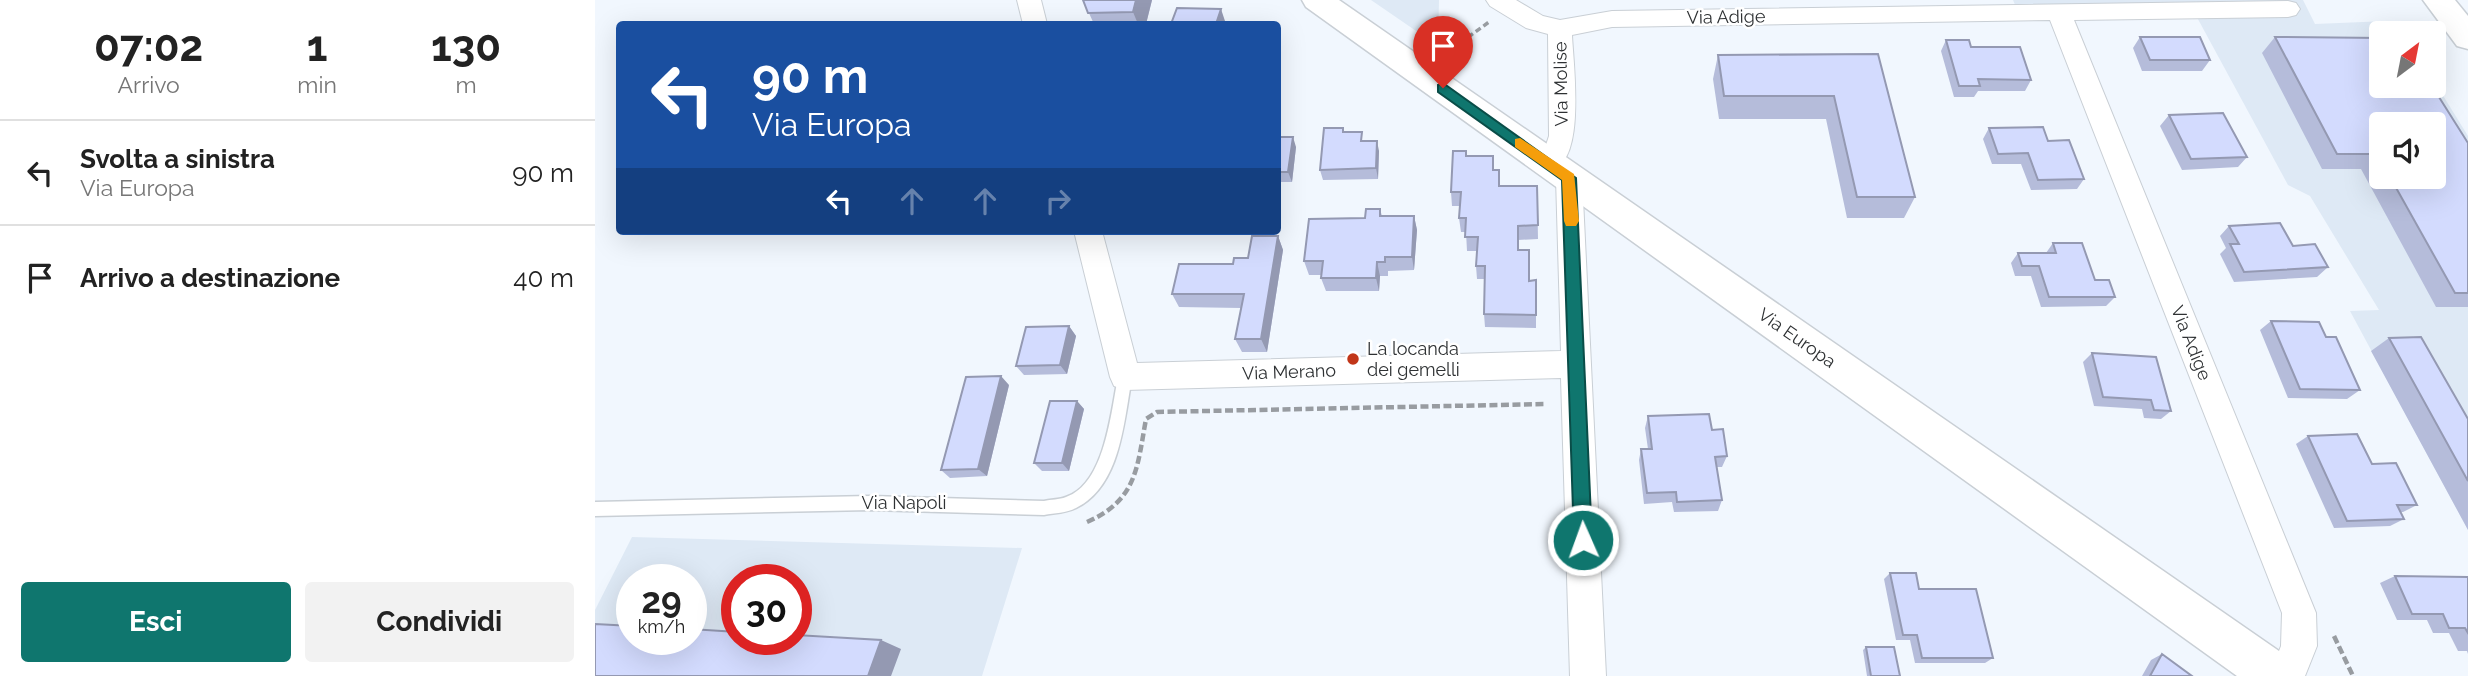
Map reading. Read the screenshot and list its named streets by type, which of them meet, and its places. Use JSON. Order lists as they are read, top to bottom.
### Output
{
  "streets": {
    "street": [
      "Via Adige",
      "Via Molise",
      "Via Europa",
      "Via Merano"
    ],
    "lane": ["Via Napoli"]
  },
  "crossings": [
    ["Via Adige", "Via Molise"],
    ["Via Molise", "Via Europa"],
    ["Via Merano", "Via Napoli"]
  ],
  "places": ["La locanda dei gemelli"],
  "north": "top right",
  "page": {
    "eta": [
      "07:02",
      "Arrivo",
      "1",
      "min",
      "130",
      "m"
    ],
    "turn": ["90 m", "Via Europa"],
    "list": [
      {
        "name": "Svolta a sinistra",
        "note": "Via Europa",
        "value": "90 m"
      },
      {
        "name": "Arrivo a destinazione",
        "value": "40 m"
      }
    ],
    "speed": "29 km/h",
    "limit": "30",
    "buttons": ["Esci", "Condividi"]
  }
}
